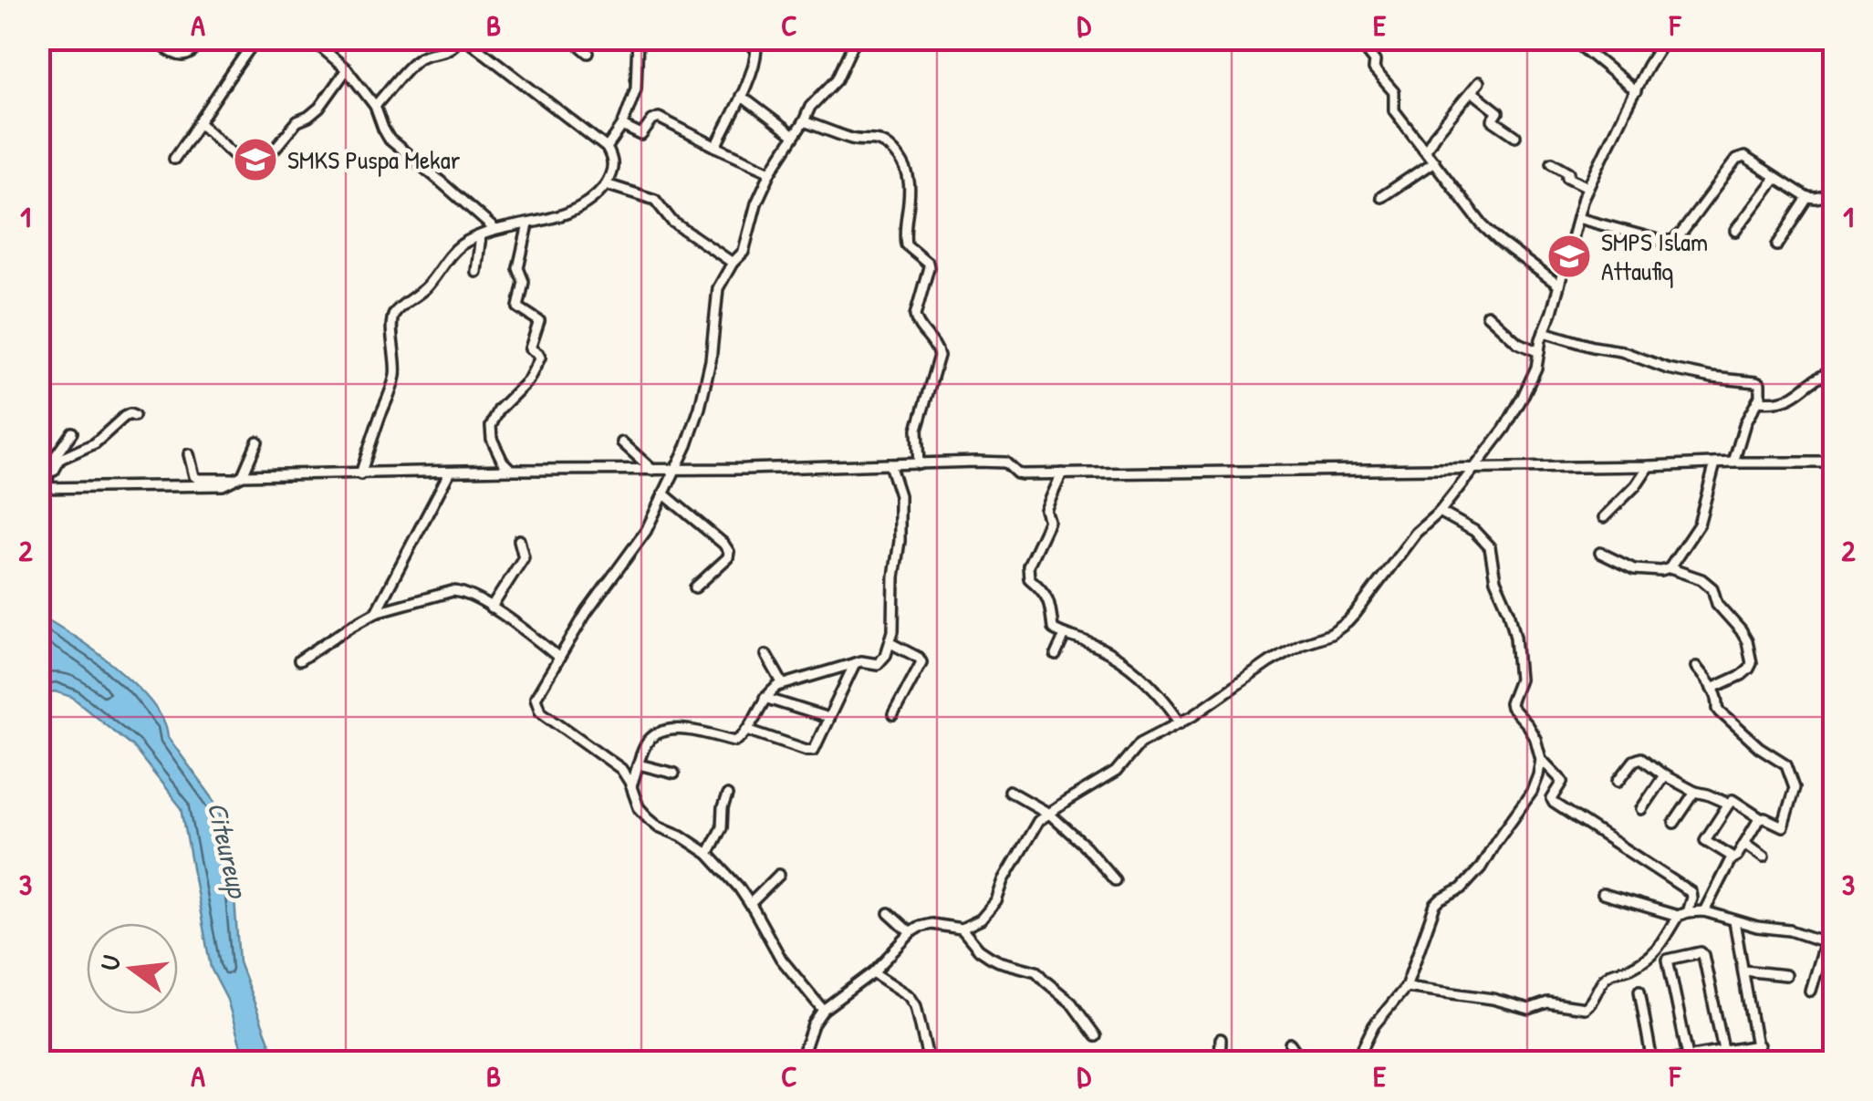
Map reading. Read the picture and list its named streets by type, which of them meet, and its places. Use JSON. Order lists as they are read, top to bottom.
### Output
{
  "water": ["Citeureup"],
  "places": {
    "school or university": ["SMKS Puspa Mekar", "SMPS Islam Attaufiq"]
  },
  "north": "left",
  "grid": {
    "columns": [
      "A",
      "B",
      "C",
      "D",
      "E",
      "F"
    ],
    "rows": ["1", "2", "3"]
  }
}
